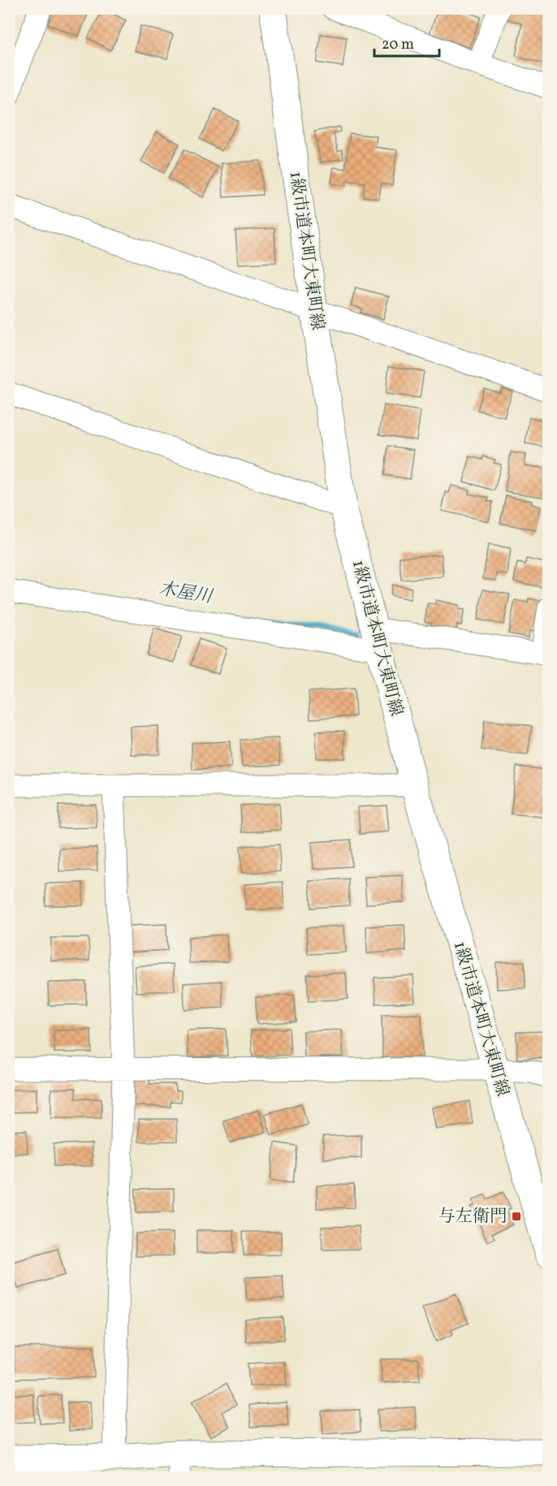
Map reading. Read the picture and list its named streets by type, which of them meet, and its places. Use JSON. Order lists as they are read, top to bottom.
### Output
{
  "streets": {
    "street": ["1級市道本町大東町線"]
  },
  "water": ["木屋川"],
  "places": {
    "transit": ["与左衛門"]
  },
  "scale_bar": "20 m"
}
